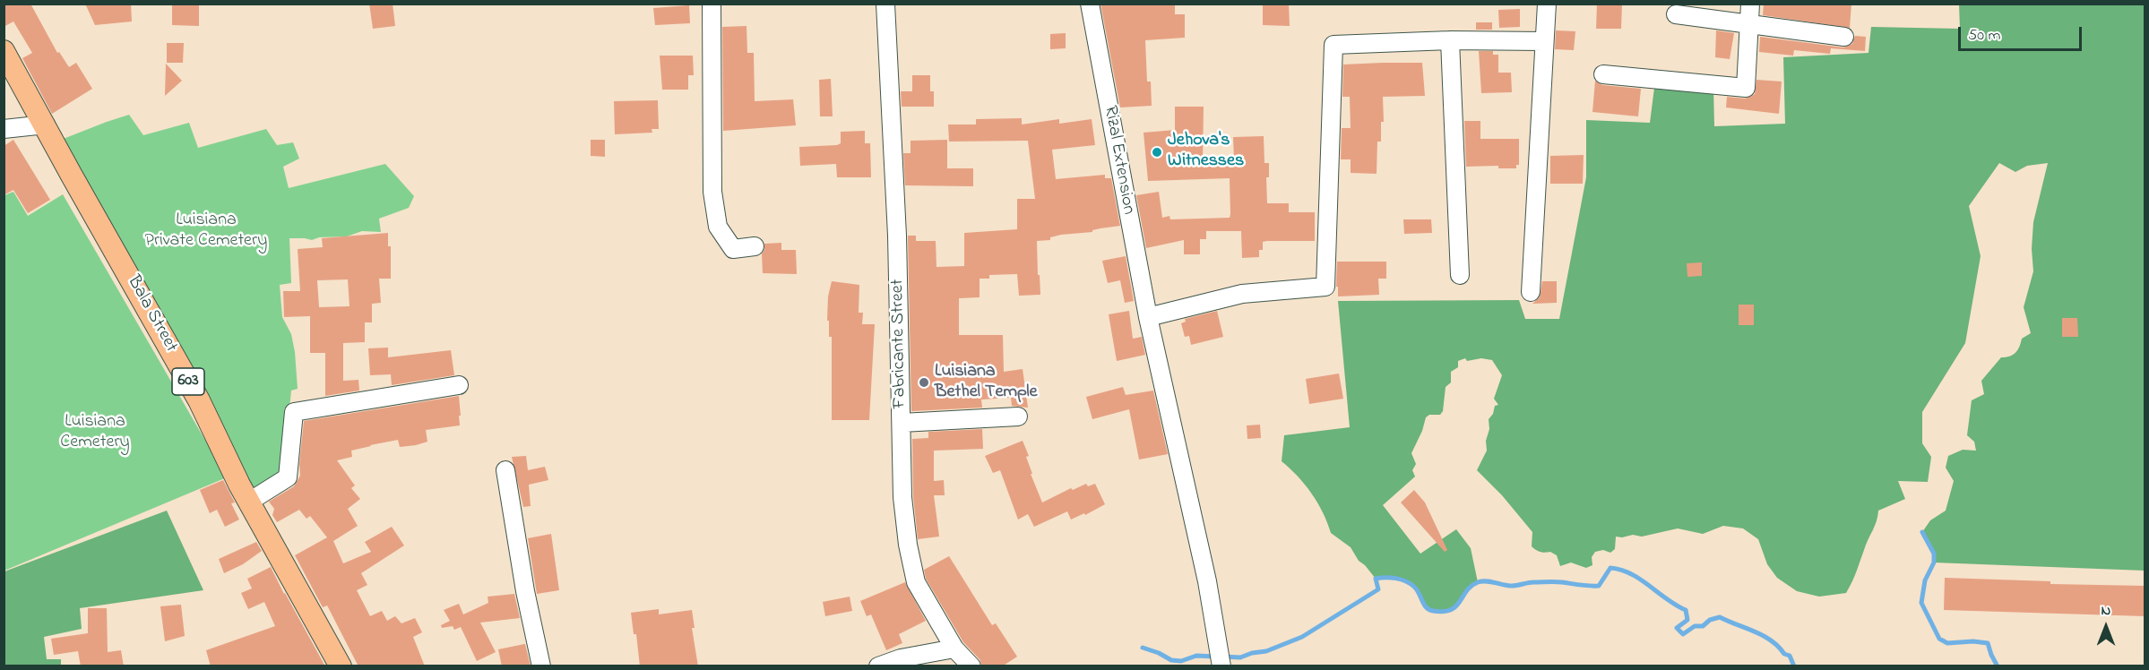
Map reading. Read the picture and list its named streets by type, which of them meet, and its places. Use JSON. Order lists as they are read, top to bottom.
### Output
{
  "streets": {
    "main road": ["Bala Street", "603"],
    "street": ["Rizal Extension", "Fabricante Street"]
  },
  "parks": ["Luisiana Private Cemetery", "Luisiana Cemetery"],
  "places": ["Jehova's Witnesses", "Luisiana Bethel Temple"],
  "scale_bar": "50 m",
  "north": "top"
}
